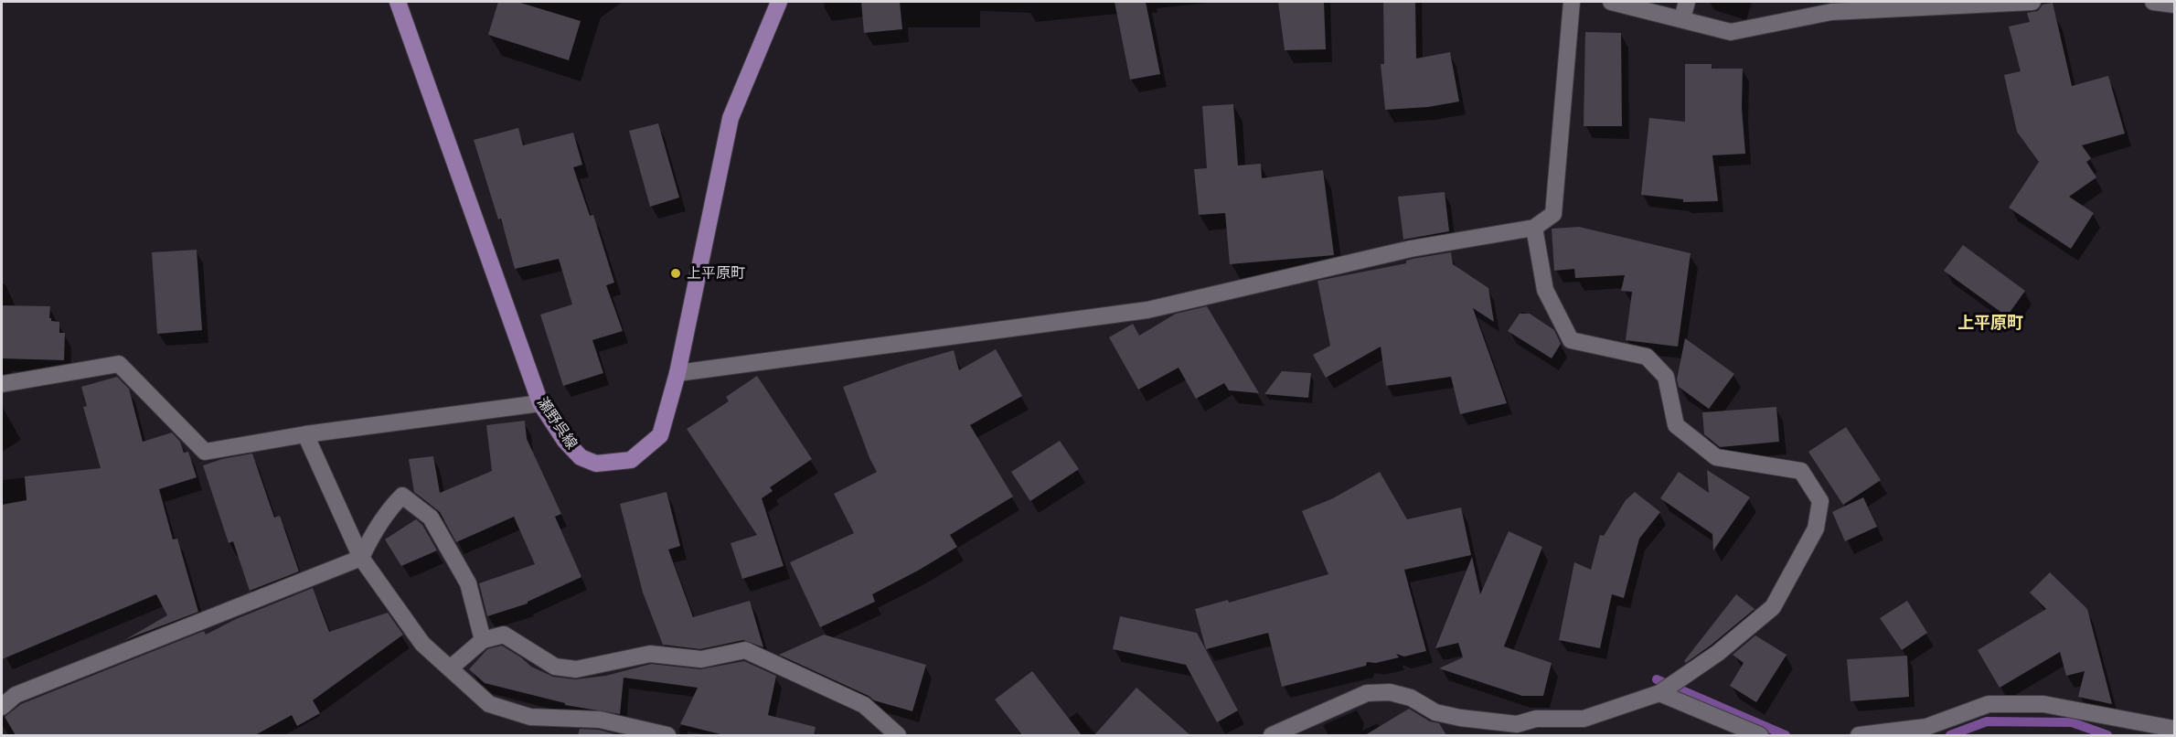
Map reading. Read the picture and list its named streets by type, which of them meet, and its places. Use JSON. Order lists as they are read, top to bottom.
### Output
{
  "streets": {
    "main road": ["瀬野呉線"]
  },
  "districts": ["上平原町"],
  "places": ["上平原町"]
}
